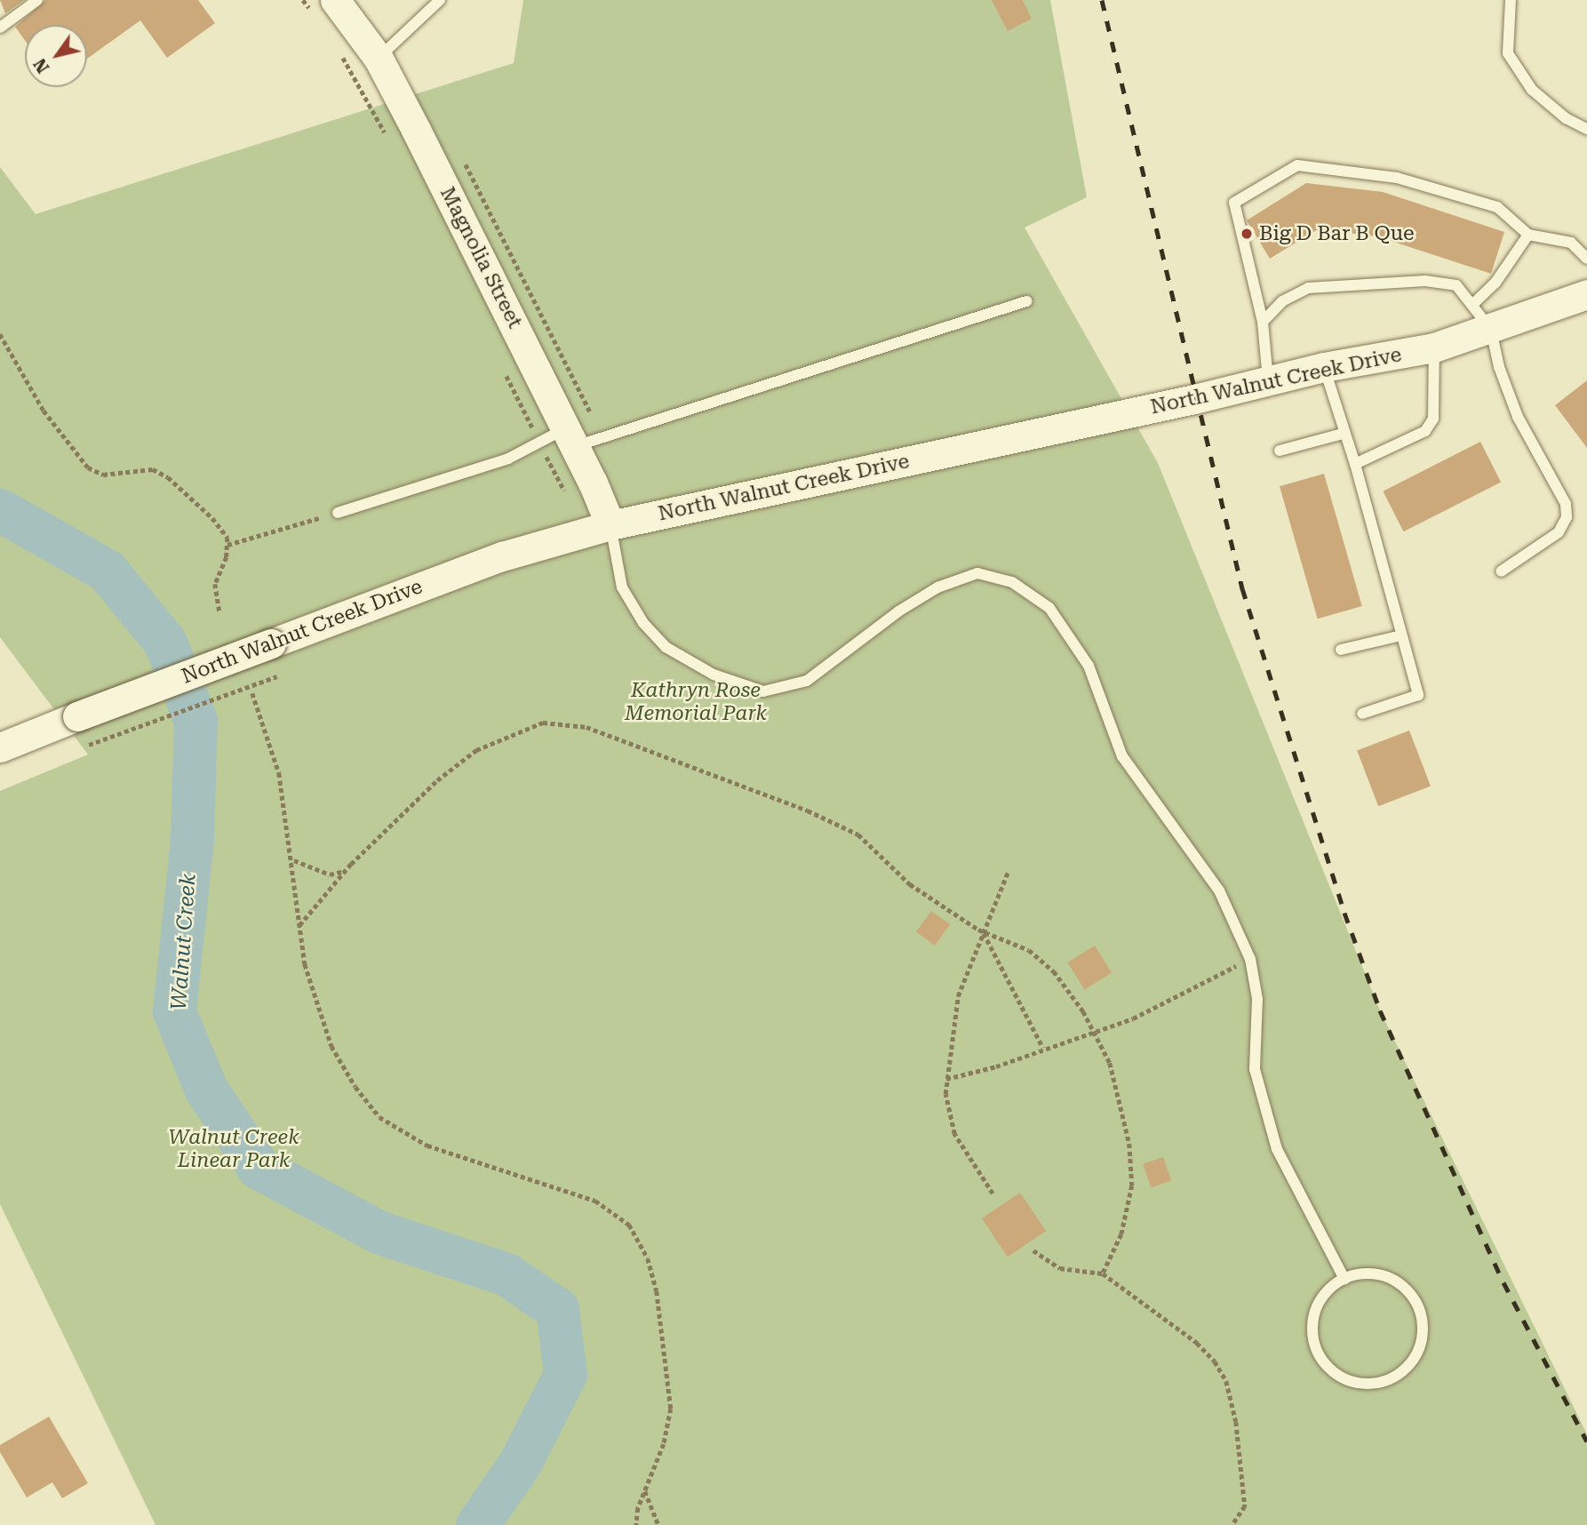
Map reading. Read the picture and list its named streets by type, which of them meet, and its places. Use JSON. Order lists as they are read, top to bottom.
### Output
{
  "streets": {
    "main road": ["Magnolia Street", "North Walnut Creek Drive"]
  },
  "crossings": [
    ["Magnolia Street", "North Walnut Creek Drive"]
  ],
  "water": ["Walnut Creek"],
  "parks": ["Kathryn Rose Memorial Park", "Walnut Creek Linear Park"],
  "places": ["Big D Bar B Que"],
  "north": "bottom left"
}
